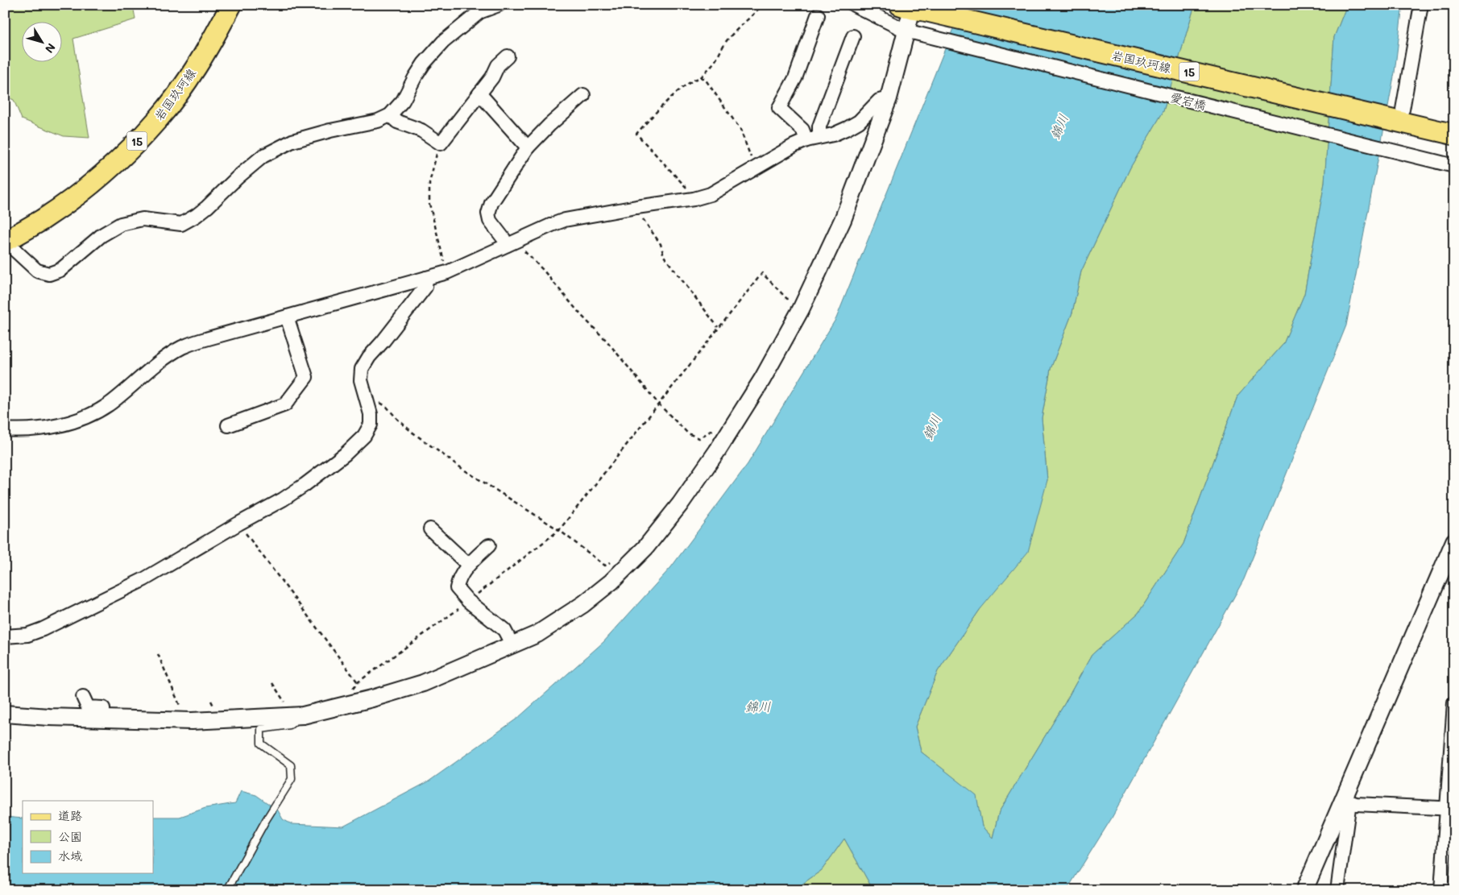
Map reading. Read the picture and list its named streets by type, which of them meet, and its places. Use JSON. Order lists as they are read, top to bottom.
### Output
{
  "streets": {
    "main road": ["岩国玖珂線", "15"],
    "street": ["愛宕橋"]
  },
  "water": ["錦川"],
  "legend": ["道路", "公園", "水域"],
  "north": "bottom right"
}
